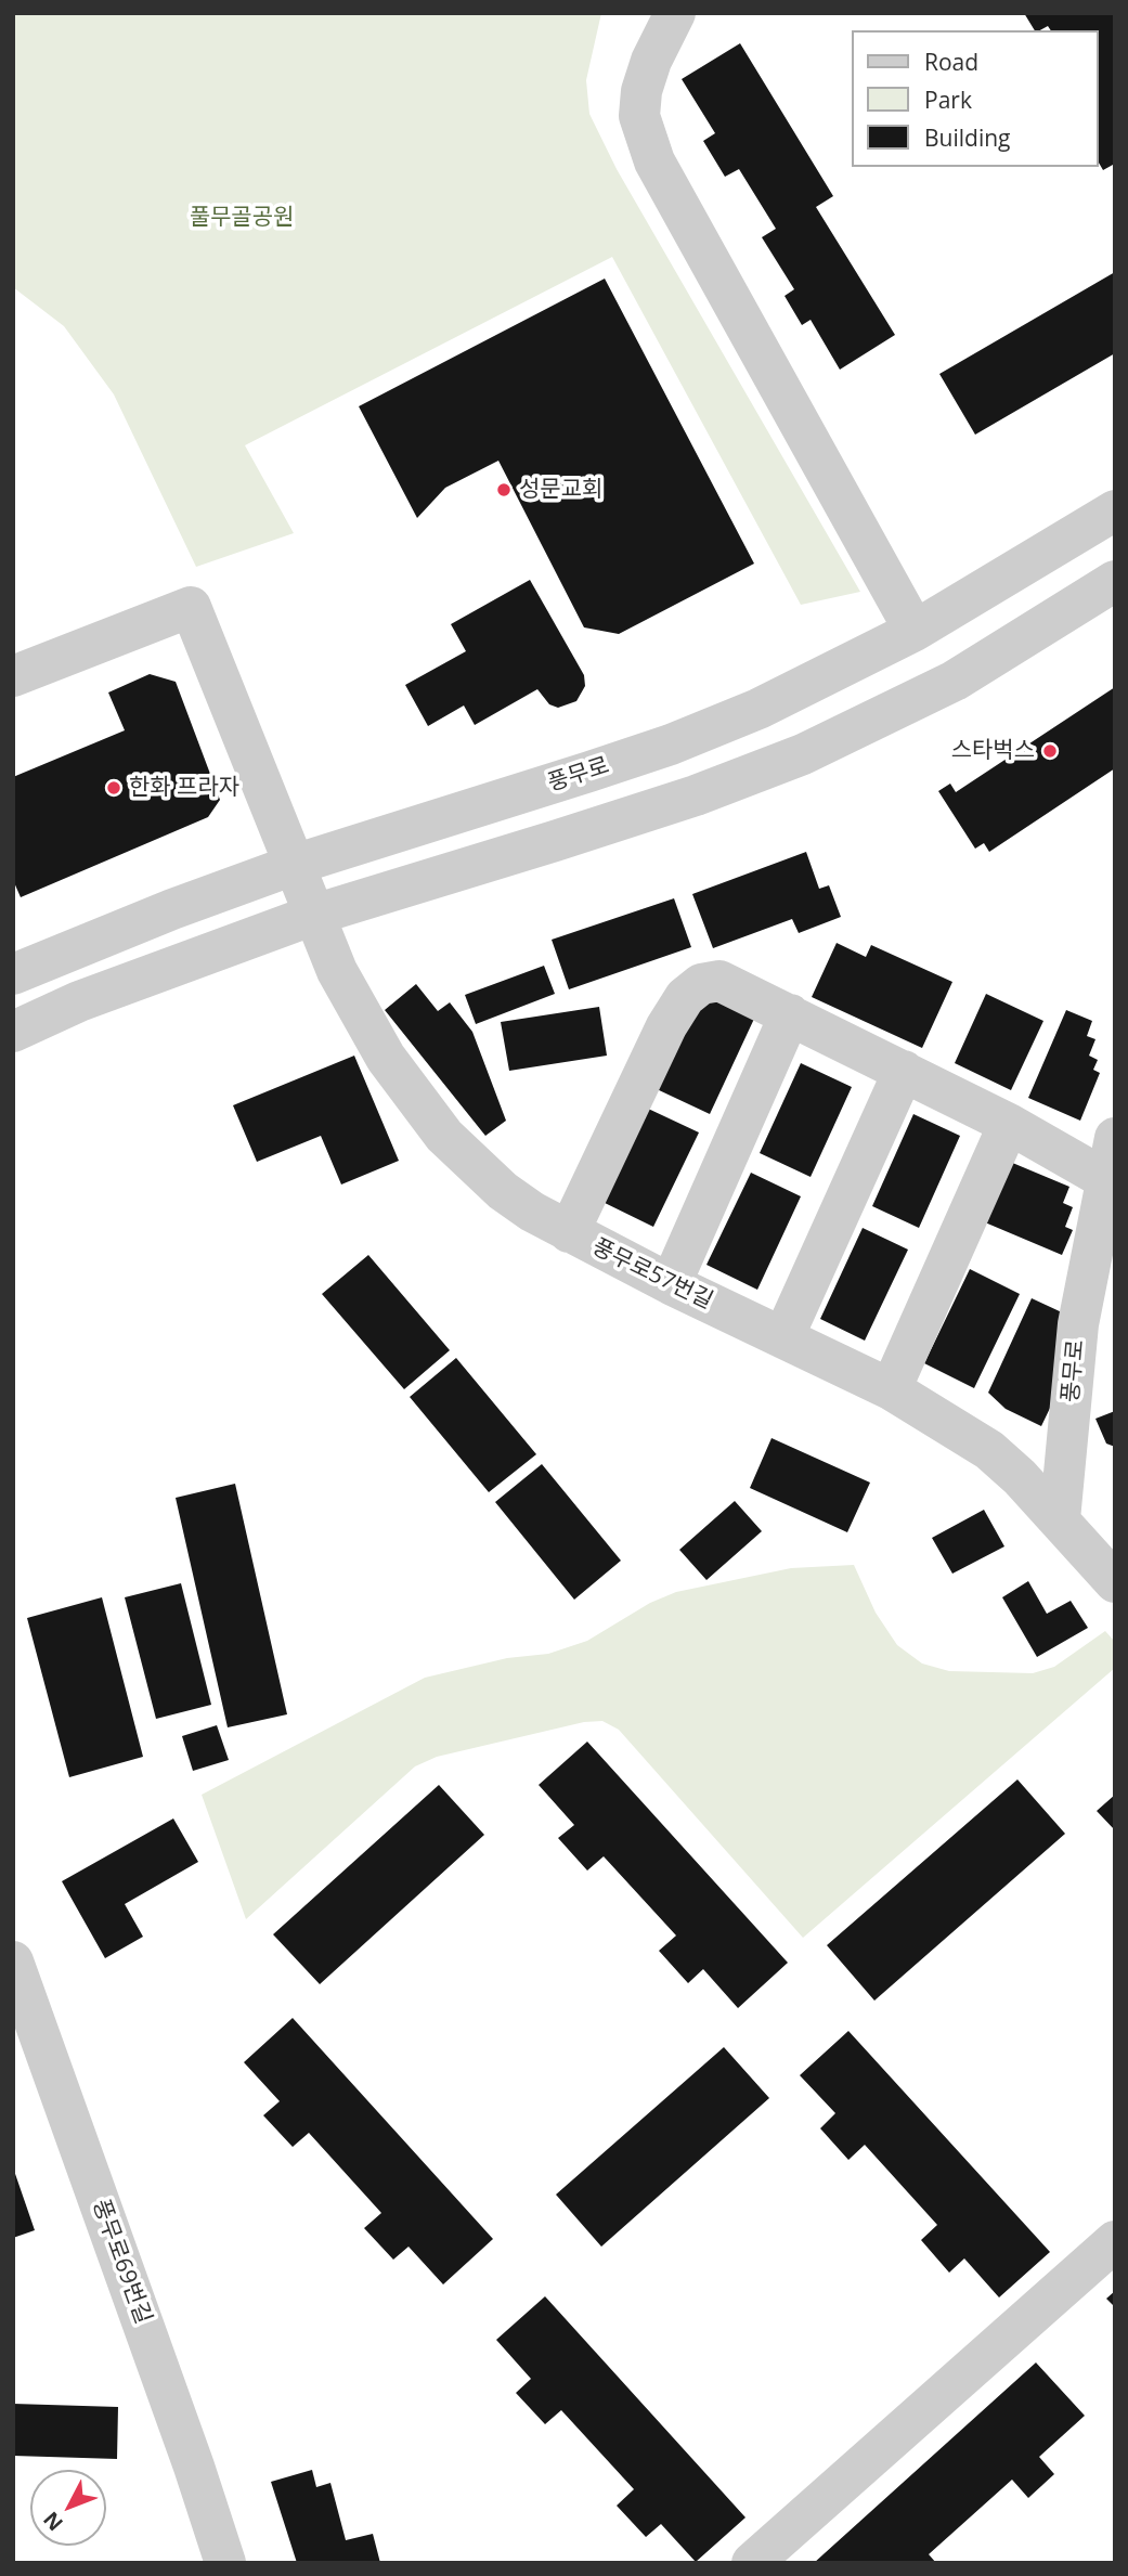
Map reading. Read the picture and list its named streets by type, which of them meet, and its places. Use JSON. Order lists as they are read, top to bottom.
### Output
{
  "streets": {
    "street": ["풍무로", "풍무로57번길", "풍무로69번길"]
  },
  "crossings": [
    ["풍무로", "풍무로57번길"]
  ],
  "parks": ["풀무골공원"],
  "places": ["성문교회", "스타벅스", "한화 프라자"],
  "legend": ["Road", "Park", "Building"],
  "north": "bottom left"
}
